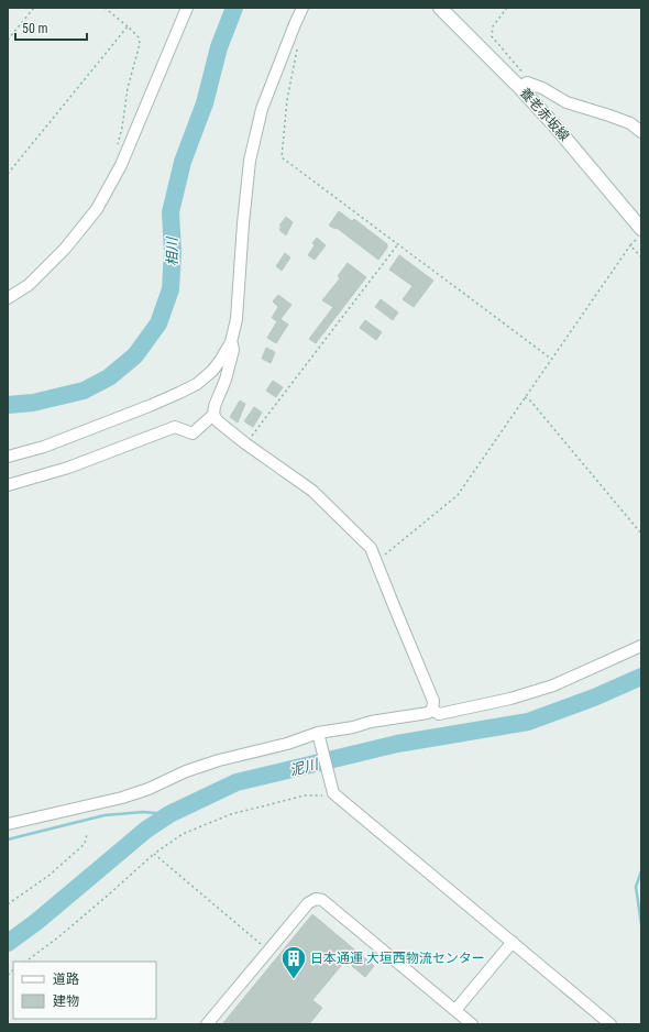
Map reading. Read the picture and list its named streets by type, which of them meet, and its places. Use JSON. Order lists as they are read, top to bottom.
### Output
{
  "streets": {
    "main road": ["養老赤坂線"]
  },
  "water": ["相川", "泥川"],
  "places": {
    "building": ["日本通運 大垣西物流センター"]
  },
  "legend": ["道路", "建物"],
  "scale_bar": "50 m"
}
